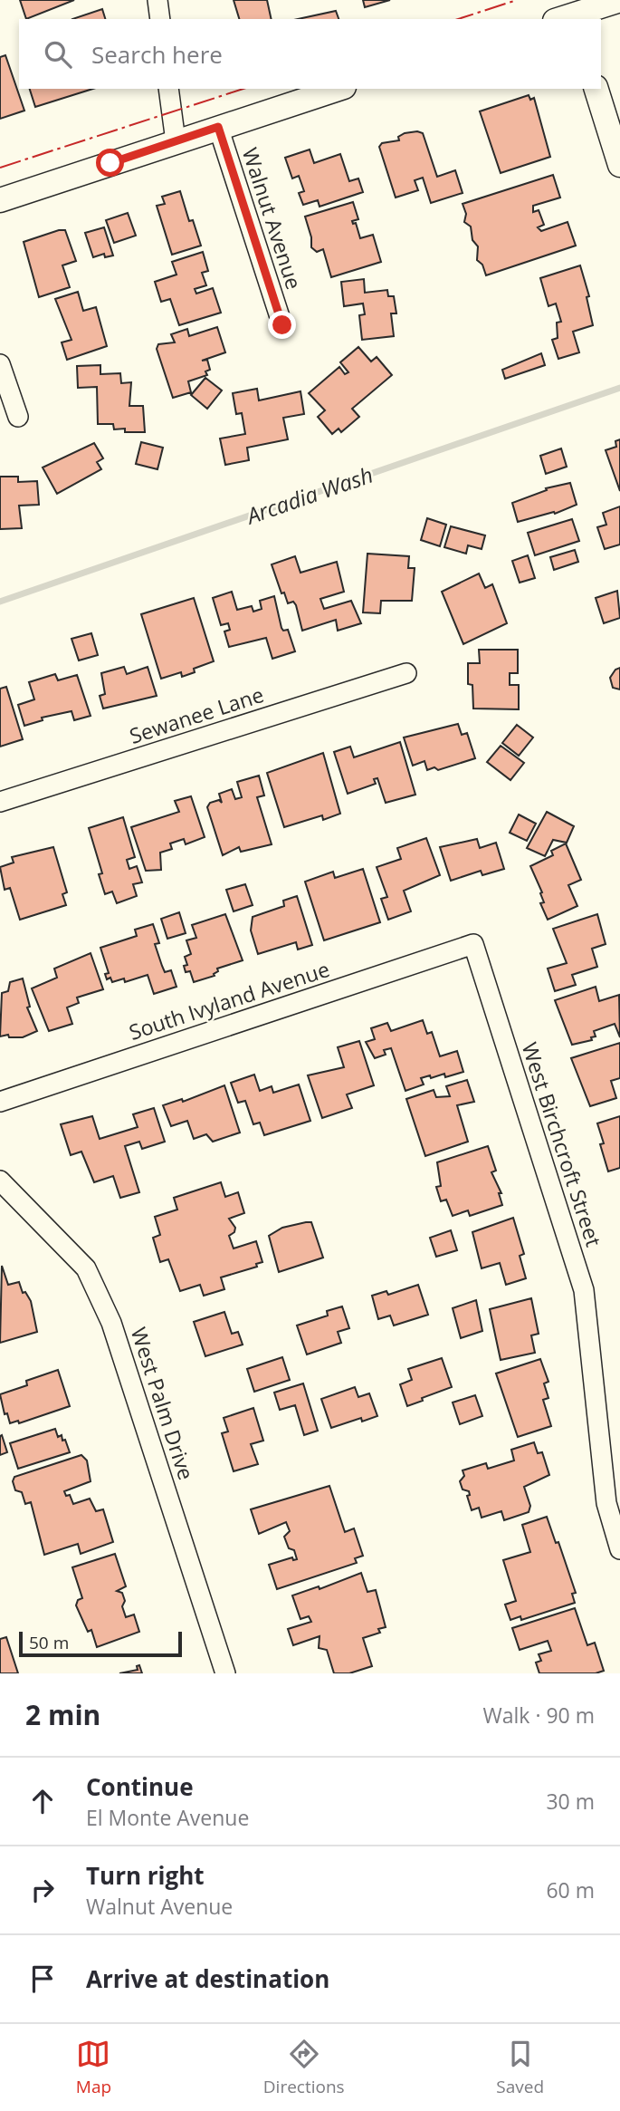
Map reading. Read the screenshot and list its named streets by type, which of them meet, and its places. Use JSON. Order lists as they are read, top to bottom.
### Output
{
  "streets": {
    "street": [
      "Walnut Avenue",
      "Sewanee Lane",
      "South Ivyland Avenue",
      "West Birchcroft Street",
      "West Palm Drive"
    ]
  },
  "crossings": [
    ["South Ivyland Avenue", "West Birchcroft Street"]
  ],
  "water": ["Arcadia Wash"],
  "scale_bar": "50 m",
  "page": {
    "search": "Search here",
    "scale": "50 m",
    "heading": ["2 min", "Walk · 90 m"],
    "list": [
      ["Continue", "El Monte Avenue", "30 m"],
      ["Turn right", "Walnut Avenue", "60 m"],
      "Arrive at destination"
    ],
    "nav": ["Map", "Directions", "Saved"]
  }
}
